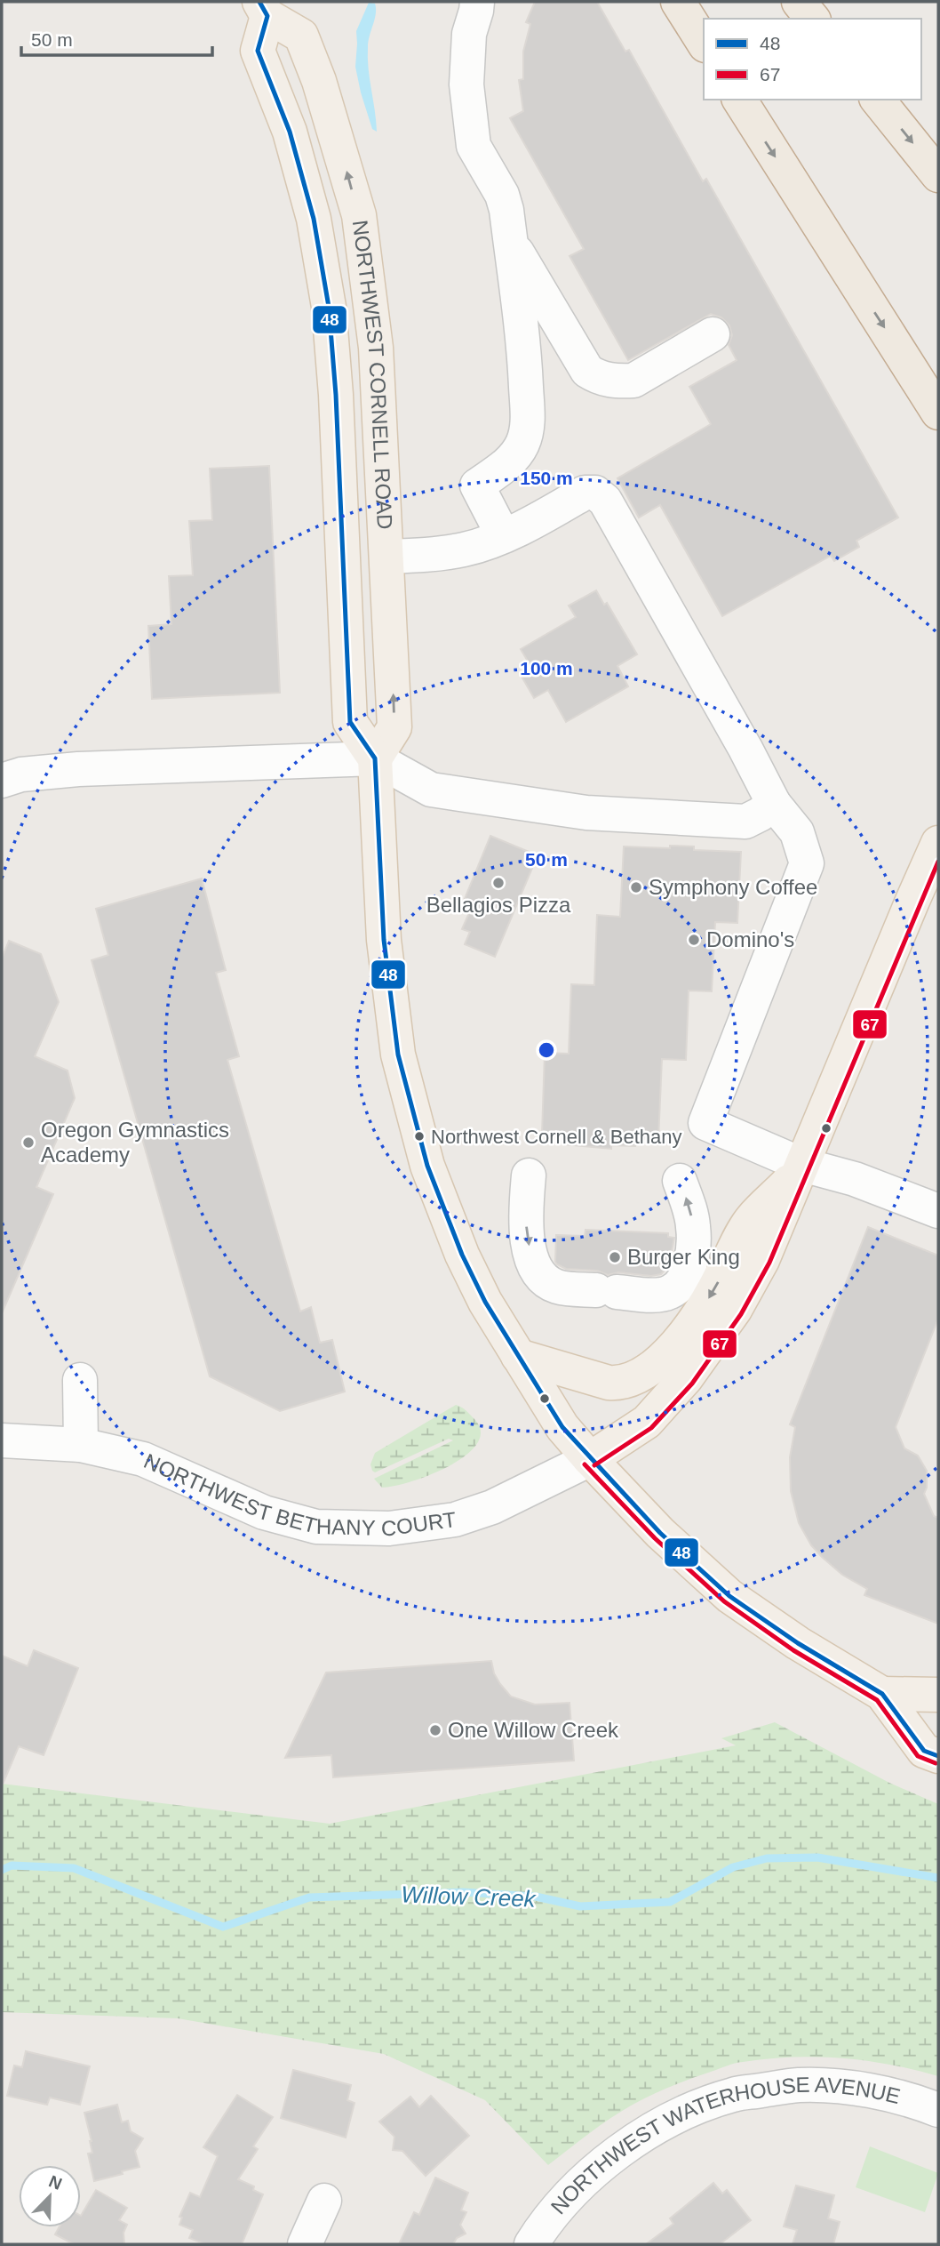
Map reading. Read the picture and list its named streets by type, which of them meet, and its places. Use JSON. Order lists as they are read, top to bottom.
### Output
{
  "streets": {
    "main road": ["NORTHWEST CORNELL ROAD"],
    "street": ["NORTHWEST BETHANY COURT", "NORTHWEST WATERHOUSE AVENUE"]
  },
  "water": ["Willow Creek"],
  "places": [
    "Bellagios Pizza",
    "Symphony Coffee",
    "Domino's",
    "Northwest Cornell & Bethany",
    "Oregon Gymnastics Academy",
    "Burger King",
    "One Willow Creek"
  ],
  "lines": ["transit line 48", "transit line 67"],
  "legend": ["48", "67"],
  "scale_bar": "50 m",
  "north": "top right",
  "rings": ["150 m", "100 m", "50 m"]
}
